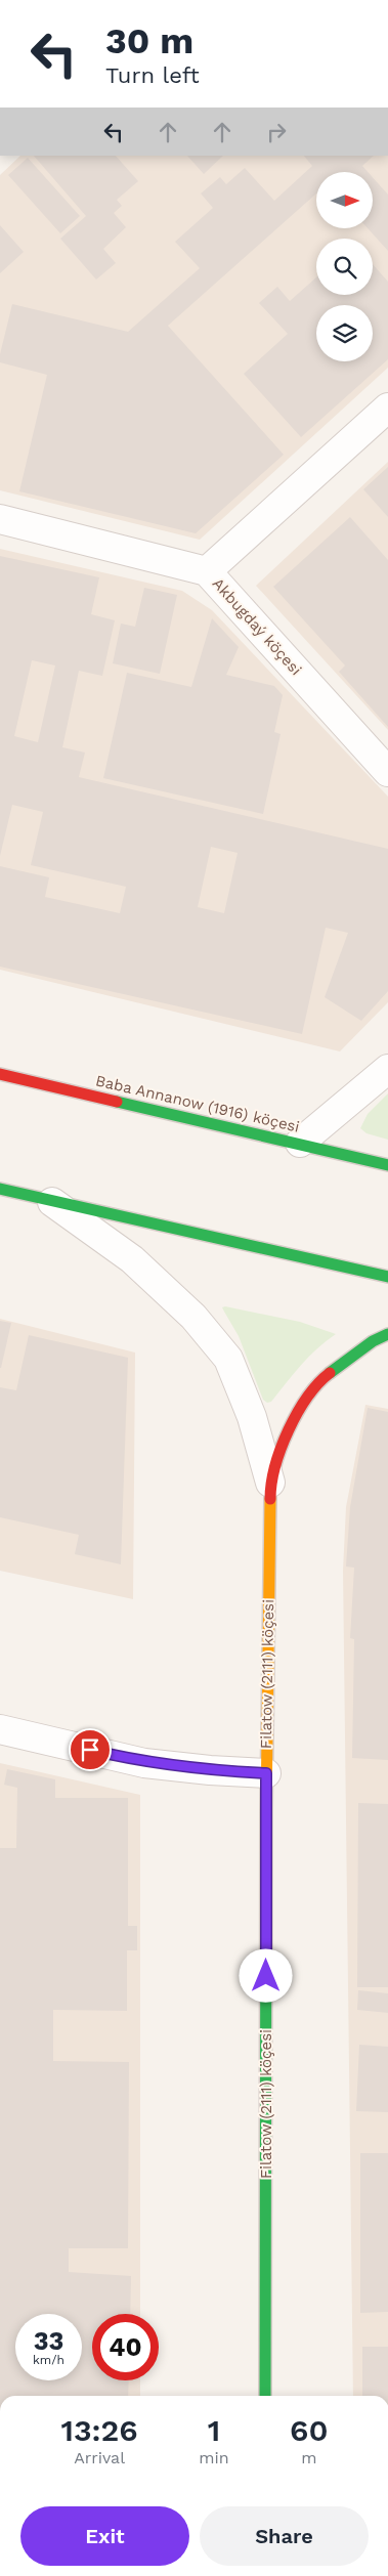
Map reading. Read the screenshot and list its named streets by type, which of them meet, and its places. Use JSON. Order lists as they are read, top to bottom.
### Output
{
  "streets": {
    "street": ["Akbugdaý köçesi", "Baba Annanow (1916) köçesi", "Filatow (2111) köçesi"]
  },
  "north": "right",
  "page": {
    "turn": ["30 m", "Turn left"],
    "speed": "33 km/h",
    "limit": "40",
    "eta": [
      "13:26",
      "Arrival",
      "1",
      "min",
      "60",
      "m"
    ],
    "buttons": ["Exit", "Share"]
  }
}
